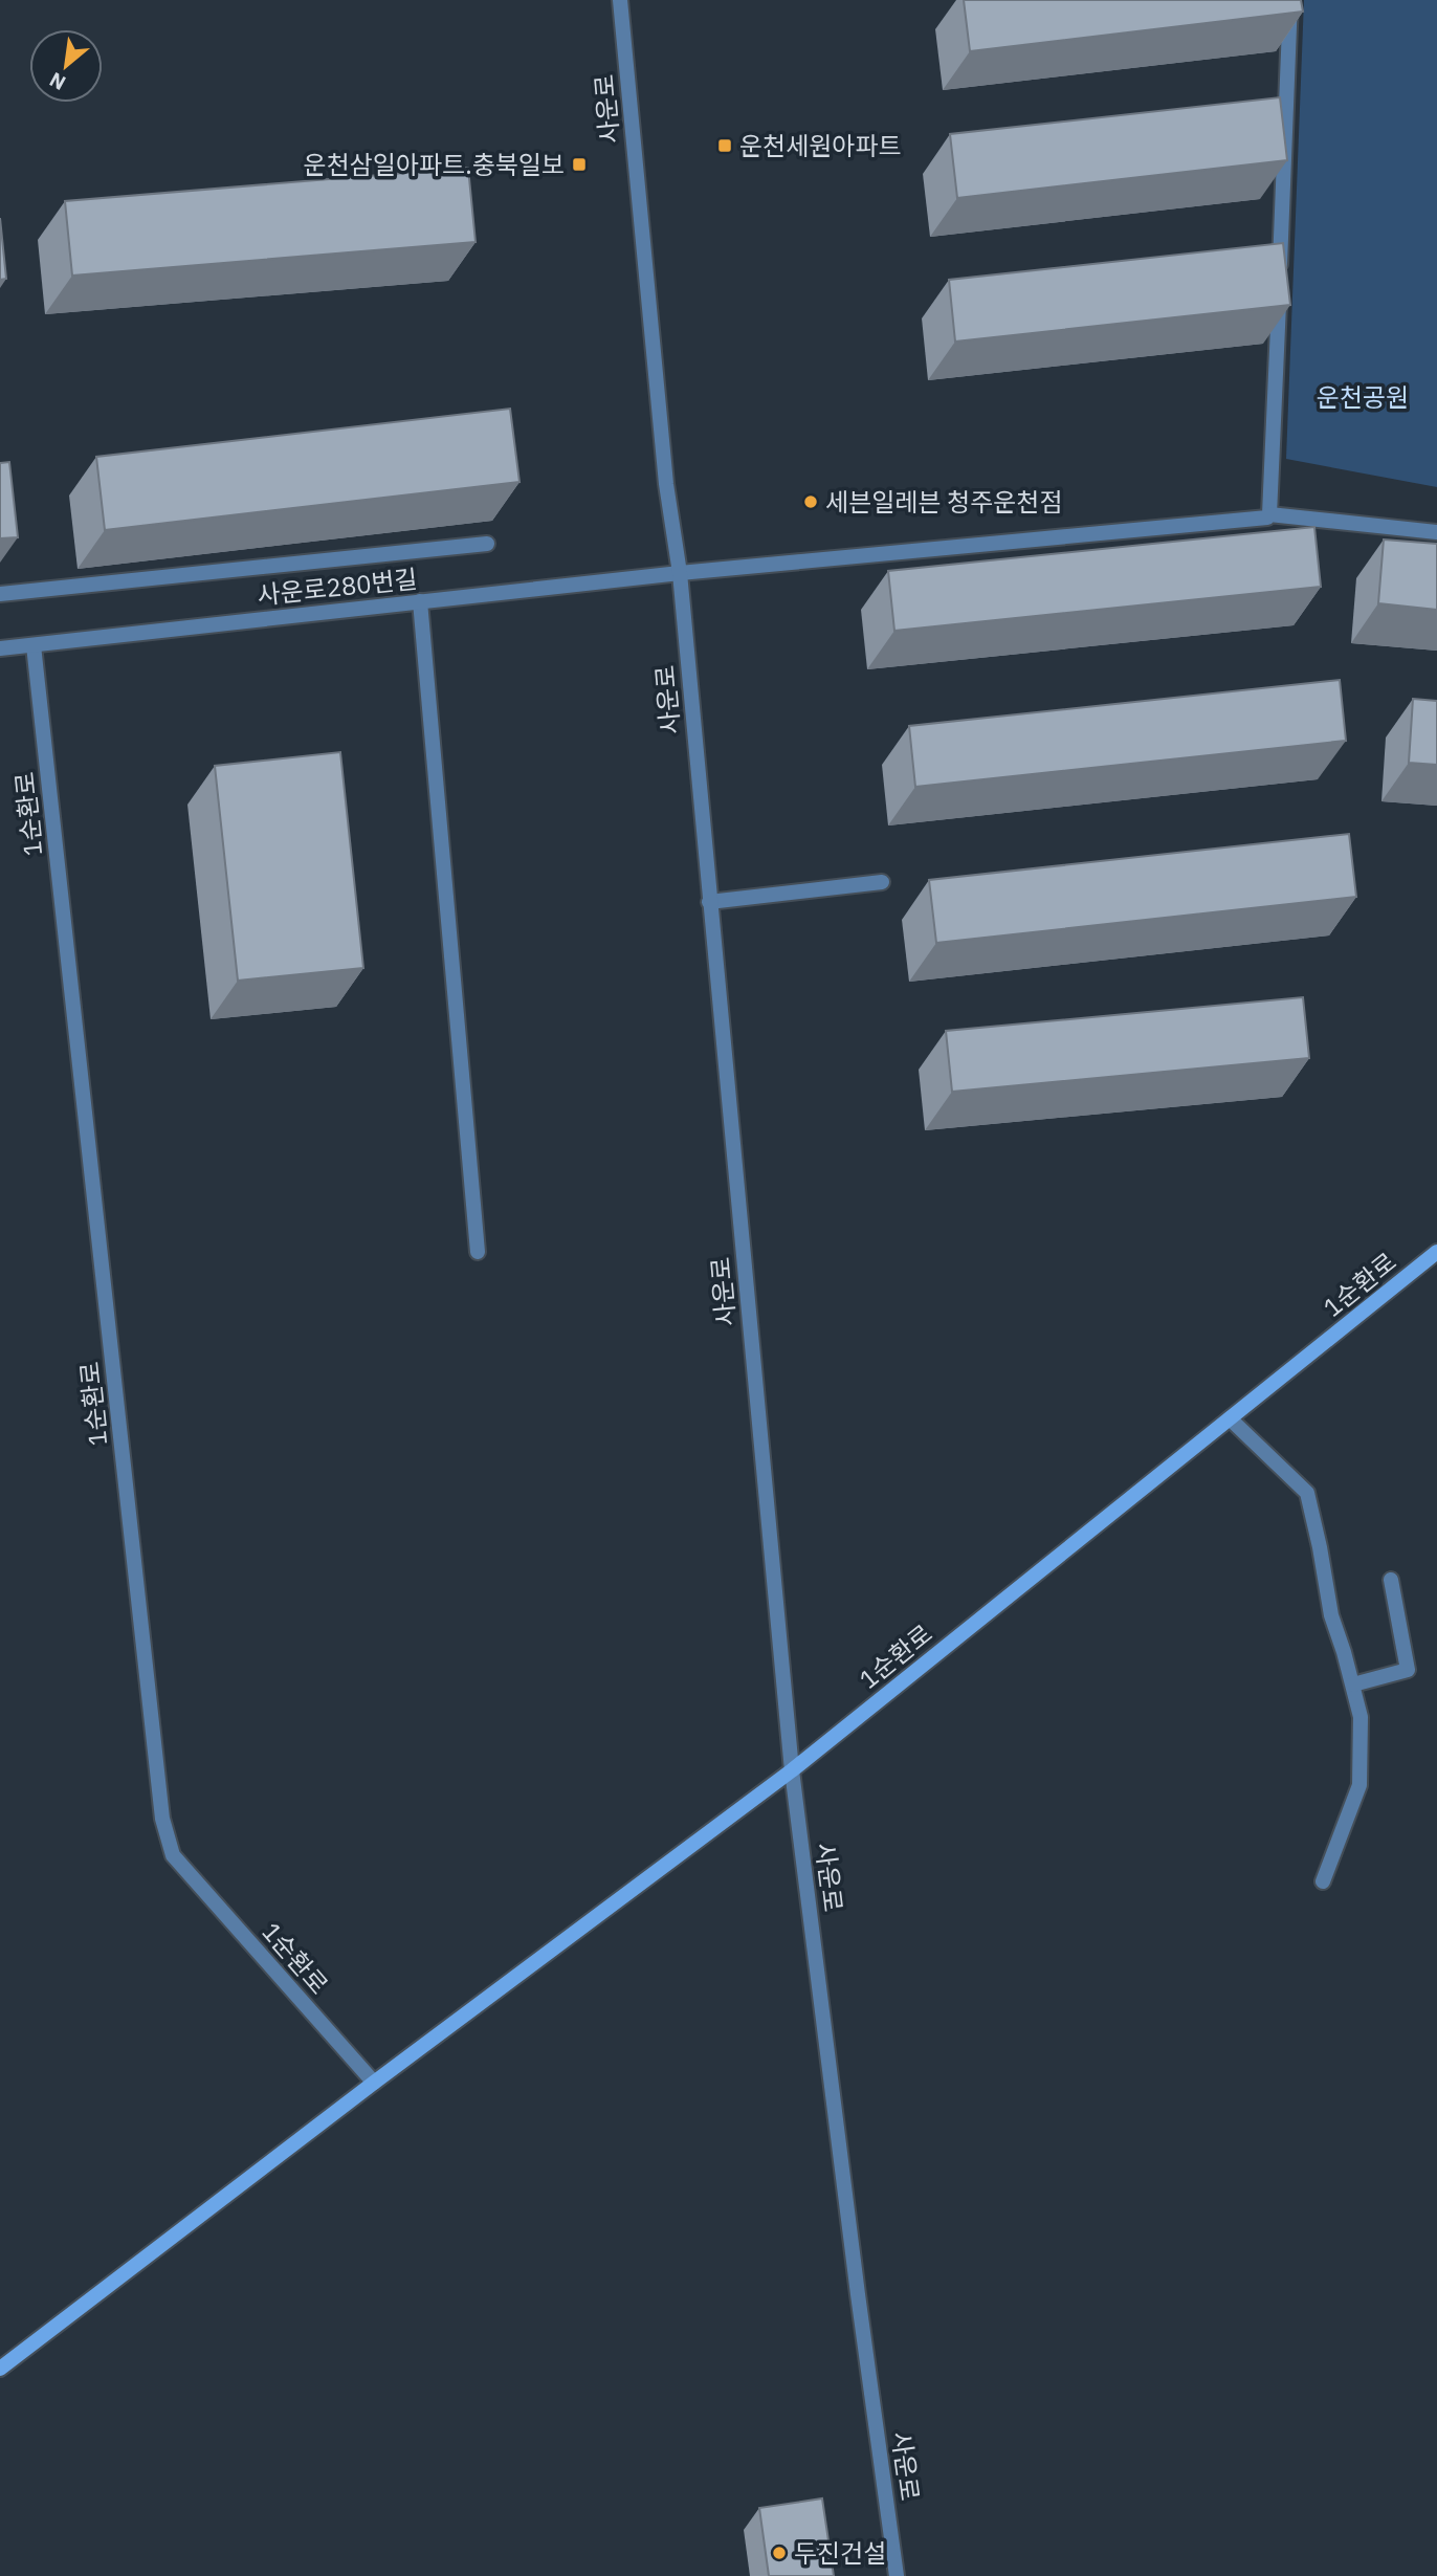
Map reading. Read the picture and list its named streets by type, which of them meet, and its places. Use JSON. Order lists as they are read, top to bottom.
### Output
{
  "streets": {
    "main road": ["1순환로"],
    "street": ["사운로", "사운로280번길"]
  },
  "crossings": [
    ["사운로", "사운로280번길"],
    ["사운로", "1순환로"],
    ["사운로280번길", "1순환로"]
  ],
  "parks": ["운천공원"],
  "places": {
    "transit": ["운천세원아파트", "운천삼일아파트.충북일보"],
    "other": ["세븐일레븐 청주운천점", "두진건설"]
  },
  "north": "bottom left"
}
